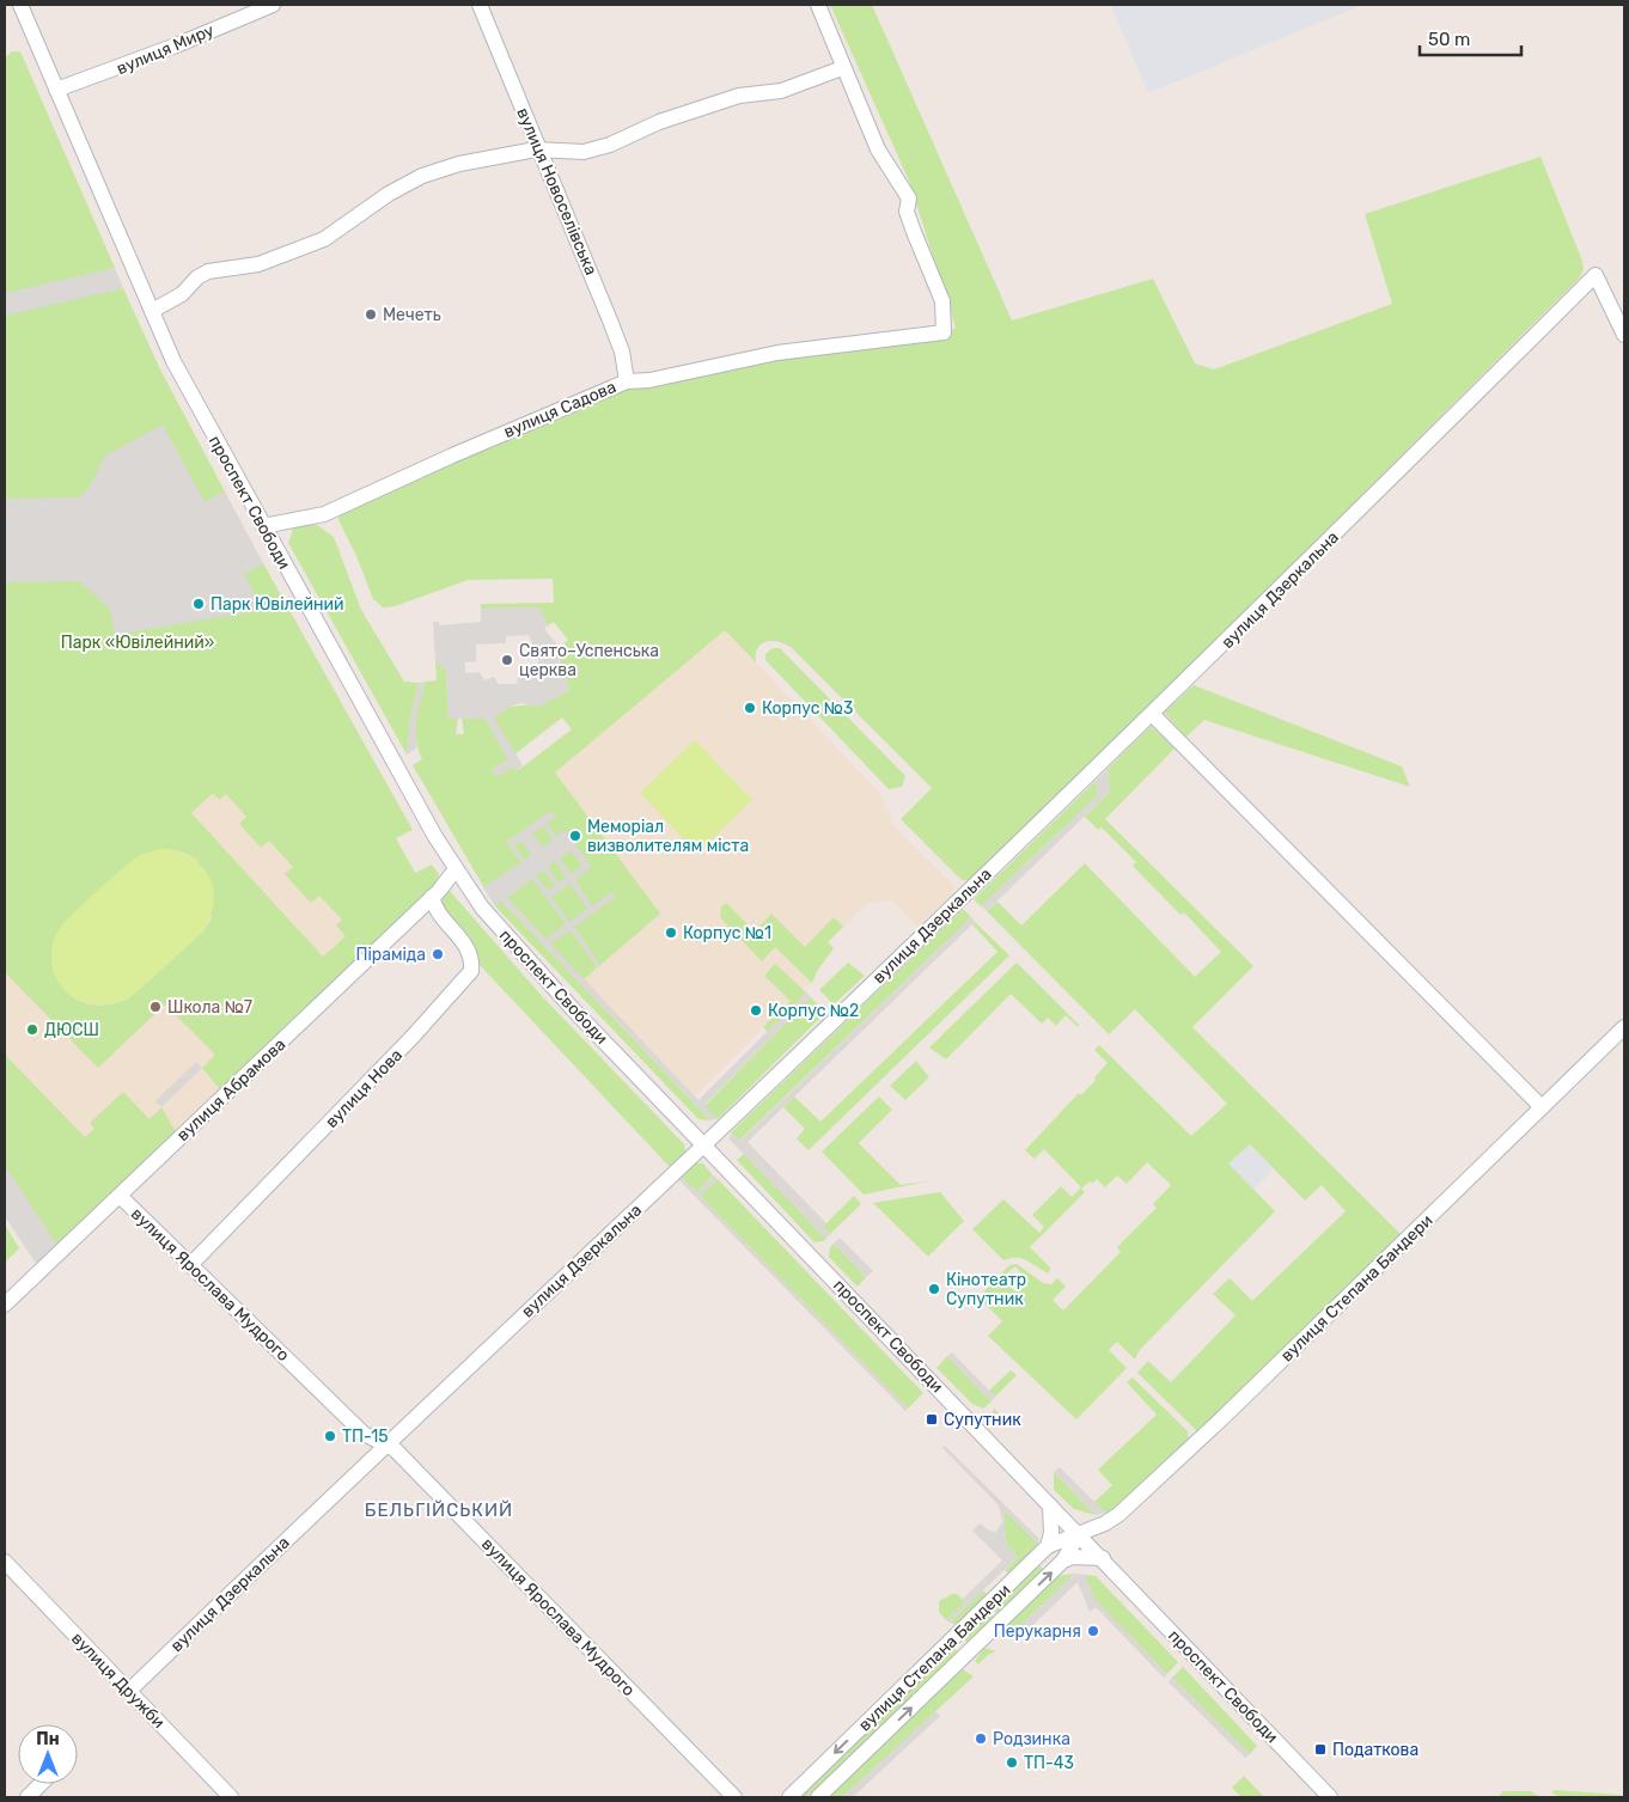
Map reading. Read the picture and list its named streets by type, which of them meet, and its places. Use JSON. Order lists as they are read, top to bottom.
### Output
{
  "streets": {
    "street": [
      "вулиця Миру",
      "вулиця Новоселівська",
      "вулиця Садова",
      "проспект Свободи",
      "вулиця Дзеркальна",
      "вулиця Нова",
      "вулиця Абрамова",
      "вулиця Ярослава Мудрого",
      "вулиця Степана Бандери",
      "вулиця Дружби"
    ]
  },
  "crossings": [
    ["вулиця Миру", "проспект Свободи"],
    ["вулиця Новоселівська", "вулиця Садова"],
    ["вулиця Садова", "проспект Свободи"],
    ["проспект Свободи", "вулиця Дзеркальна"],
    ["проспект Свободи", "вулиця Абрамова"],
    ["проспект Свободи", "вулиця Степана Бандери"],
    ["вулиця Дзеркальна", "вулиця Ярослава Мудрого"],
    ["вулиця Дзеркальна", "вулиця Дружби"],
    ["вулиця Нова", "вулиця Абрамова"],
    ["вулиця Нова", "вулиця Ярослава Мудрого"],
    ["вулиця Абрамова", "вулиця Ярослава Мудрого"]
  ],
  "districts": ["БЕЛЬГІЙСЬКИЙ"],
  "parks": ["Парк «Ювілейний»"],
  "places": {
    "other": [
      "Мечеть",
      "Парк Ювілейний",
      "Свято–Успенська церква",
      "Корпус №3",
      "Меморіал визволителям міста",
      "Корпус №1",
      "Піраміда",
      "Школа №7",
      "Корпус №2",
      "ДЮСШ",
      "Кінотеатр Супутник",
      "ТП-15",
      "Перукарня",
      "Родзинка",
      "ТП-43"
    ],
    "transit": ["Супутник", "Податкова"]
  },
  "scale_bar": "50 m",
  "north": "top"
}
